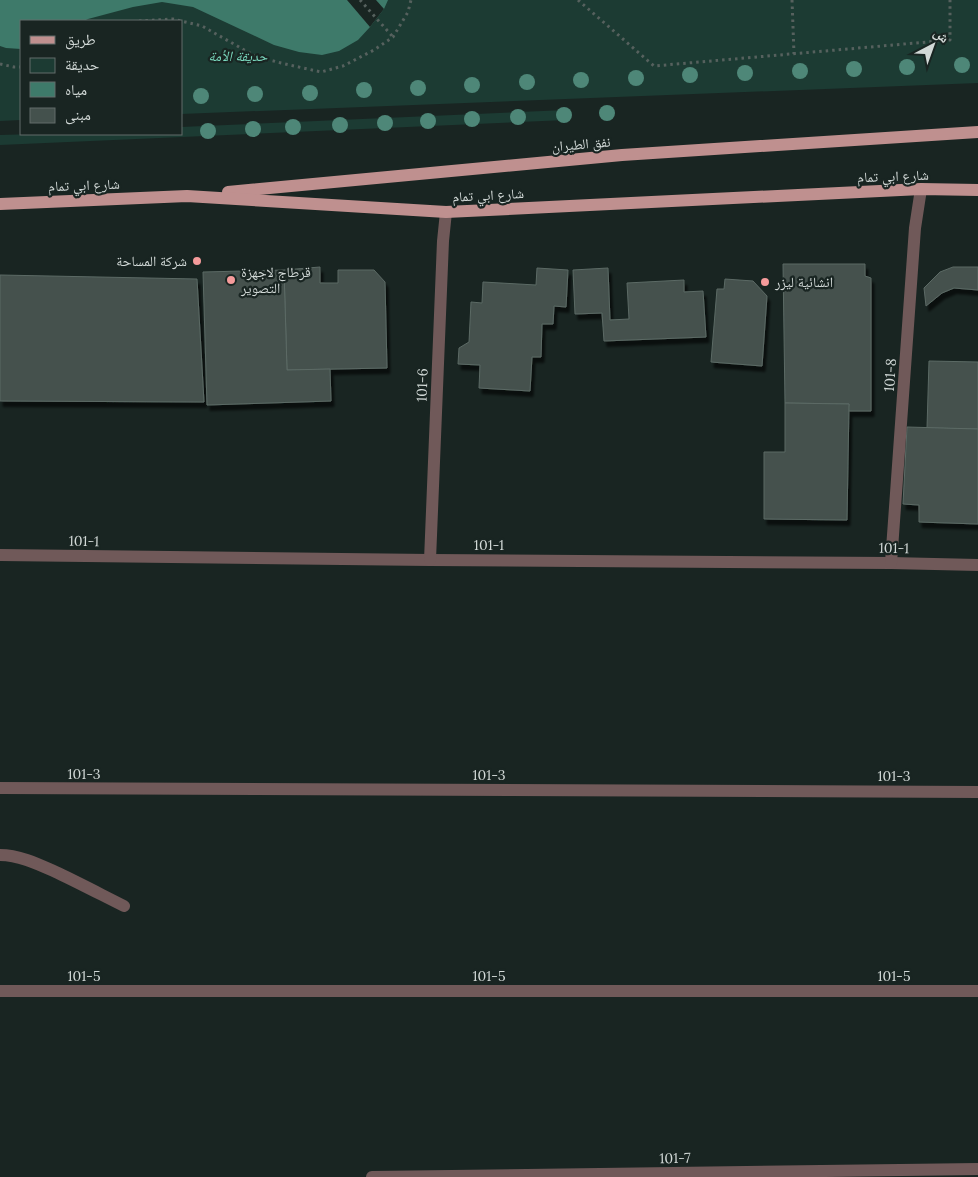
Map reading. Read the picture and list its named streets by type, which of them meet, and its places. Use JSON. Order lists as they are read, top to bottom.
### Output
{
  "streets": {
    "main road": ["نفق الطيران", "شارع ابي تمام"],
    "street": [
      "101-8",
      "101-6",
      "101-1",
      "101-3",
      "101-5",
      "101-7"
    ]
  },
  "crossings": [
    ["نفق الطيران", "شارع ابي تمام"],
    ["شارع ابي تمام", "101-8"],
    ["شارع ابي تمام", "101-6"],
    ["101-8", "101-1"],
    ["101-6", "101-1"]
  ],
  "parks": ["حديقة الأمة"],
  "places": ["شركة المساحة", "قرطاج لاجهزة التصوير", "انشائية ليزر"],
  "legend": [
    "طريق",
    "حديقة",
    "مياه",
    "مبنى"
  ],
  "north": "top right"
}
